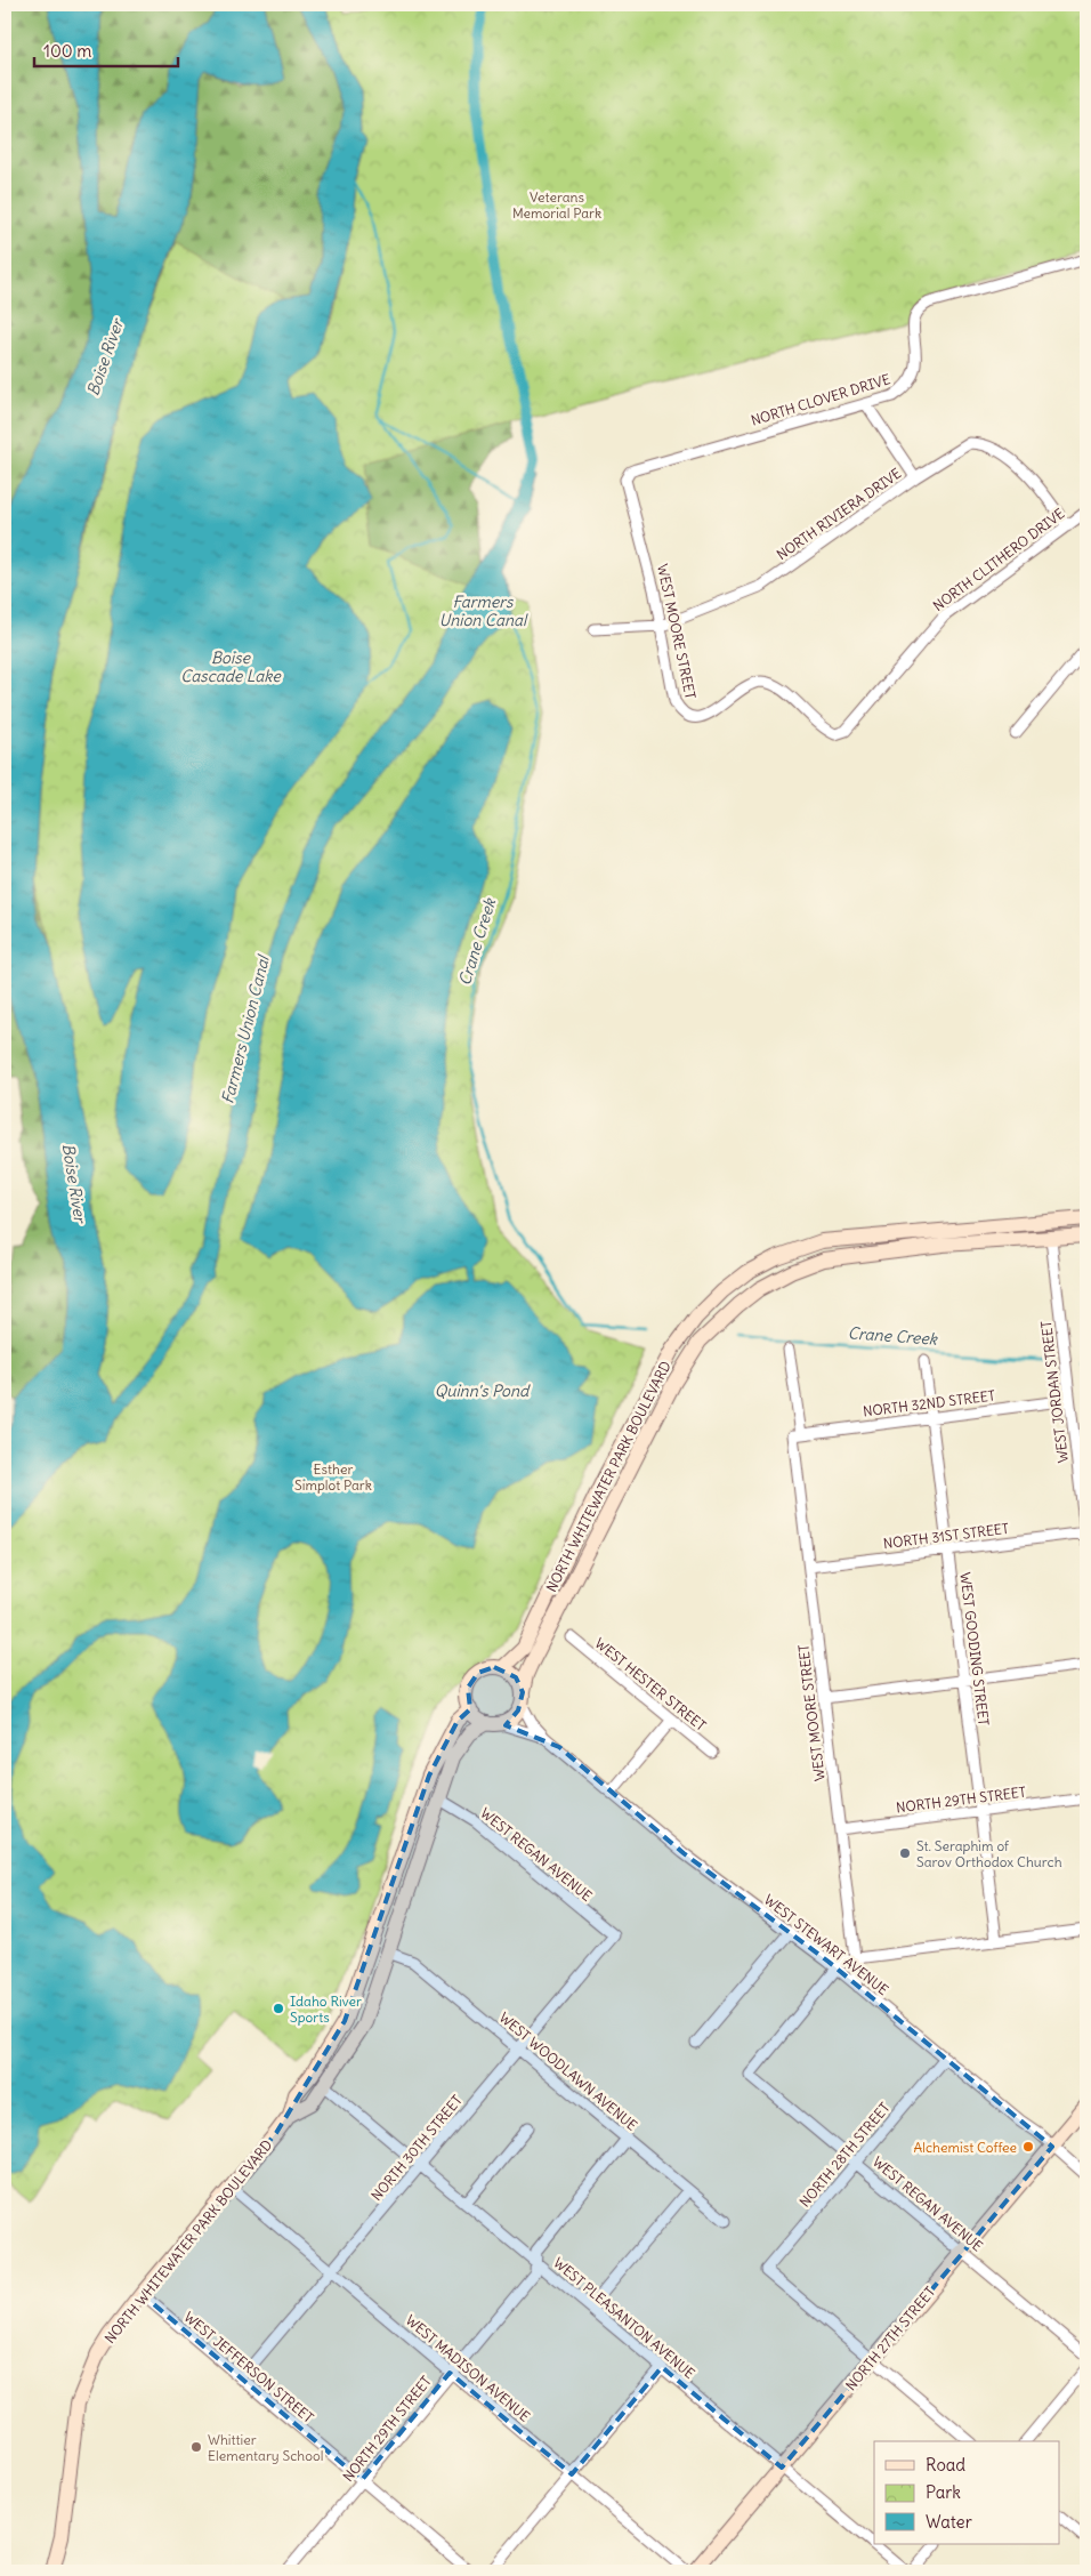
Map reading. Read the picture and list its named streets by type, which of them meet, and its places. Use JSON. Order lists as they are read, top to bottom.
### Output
{
  "streets": {
    "street": [
      "NORTH CLOVER DRIVE",
      "NORTH RIVIERA DRIVE",
      "NORTH CLITHERO DRIVE",
      "WEST MOORE STREET",
      "WEST JORDAN STREET",
      "NORTH 32ND STREET",
      "NORTH WHITEWATER PARK BOULEVARD",
      "NORTH 31ST STREET",
      "WEST GOODING STREET",
      "WEST HESTER STREET",
      "NORTH 29TH STREET",
      "WEST REGAN AVENUE",
      "WEST STEWART AVENUE",
      "WEST WOODLAWN AVENUE",
      "NORTH 30TH STREET",
      "NORTH 28TH STREET",
      "WEST PLEASANTON AVENUE",
      "NORTH 27TH STREET",
      "WEST JEFFERSON STREET",
      "WEST MADISON AVENUE"
    ]
  },
  "crossings": [
    ["NORTH CLOVER DRIVE", "WEST MOORE STREET"],
    ["NORTH RIVIERA DRIVE", "NORTH CLITHERO DRIVE"],
    ["NORTH RIVIERA DRIVE", "WEST MOORE STREET"],
    ["NORTH CLITHERO DRIVE", "WEST MOORE STREET"],
    ["WEST MOORE STREET", "NORTH 32ND STREET"],
    ["WEST MOORE STREET", "NORTH 31ST STREET"],
    ["WEST MOORE STREET", "NORTH 29TH STREET"],
    ["WEST MOORE STREET", "WEST STEWART AVENUE"],
    ["WEST JORDAN STREET", "NORTH 32ND STREET"],
    ["WEST JORDAN STREET", "NORTH WHITEWATER PARK BOULEVARD"],
    ["WEST JORDAN STREET", "NORTH 31ST STREET"],
    ["NORTH 32ND STREET", "WEST GOODING STREET"],
    ["NORTH WHITEWATER PARK BOULEVARD", "WEST REGAN AVENUE"],
    ["NORTH WHITEWATER PARK BOULEVARD", "WEST STEWART AVENUE"],
    ["NORTH WHITEWATER PARK BOULEVARD", "WEST WOODLAWN AVENUE"],
    ["NORTH WHITEWATER PARK BOULEVARD", "WEST PLEASANTON AVENUE"],
    ["NORTH WHITEWATER PARK BOULEVARD", "WEST JEFFERSON STREET"],
    ["NORTH WHITEWATER PARK BOULEVARD", "WEST MADISON AVENUE"],
    ["NORTH 31ST STREET", "WEST GOODING STREET"],
    ["WEST GOODING STREET", "NORTH 29TH STREET"],
    ["NORTH 29TH STREET", "WEST WOODLAWN AVENUE"],
    ["NORTH 29TH STREET", "WEST PLEASANTON AVENUE"],
    ["NORTH 29TH STREET", "WEST JEFFERSON STREET"],
    ["NORTH 29TH STREET", "WEST MADISON AVENUE"],
    ["WEST REGAN AVENUE", "WEST STEWART AVENUE"],
    ["WEST REGAN AVENUE", "NORTH 30TH STREET"],
    ["WEST REGAN AVENUE", "NORTH 28TH STREET"],
    ["WEST REGAN AVENUE", "NORTH 27TH STREET"],
    ["WEST STEWART AVENUE", "NORTH 28TH STREET"],
    ["WEST STEWART AVENUE", "NORTH 27TH STREET"],
    ["WEST WOODLAWN AVENUE", "NORTH 30TH STREET"],
    ["NORTH 30TH STREET", "WEST PLEASANTON AVENUE"],
    ["NORTH 30TH STREET", "WEST JEFFERSON STREET"],
    ["NORTH 30TH STREET", "WEST MADISON AVENUE"],
    ["NORTH 28TH STREET", "NORTH 27TH STREET"],
    ["WEST PLEASANTON AVENUE", "NORTH 27TH STREET"]
  ],
  "water": [
    "Boise River",
    "Farmers Union Canal",
    "Boise Cascade Lake",
    "Crane Creek",
    "Quinn's Pond"
  ],
  "parks": ["Veterans Memorial Park", "Esther Simplot Park"],
  "places": [
    "St. Seraphim of Sarov Orthodox Church",
    "Idaho River Sports",
    "Alchemist Coffee",
    "Whittier Elementary School"
  ],
  "legend": ["Road", "Park", "Water"],
  "scale_bar": "100 m"
}
